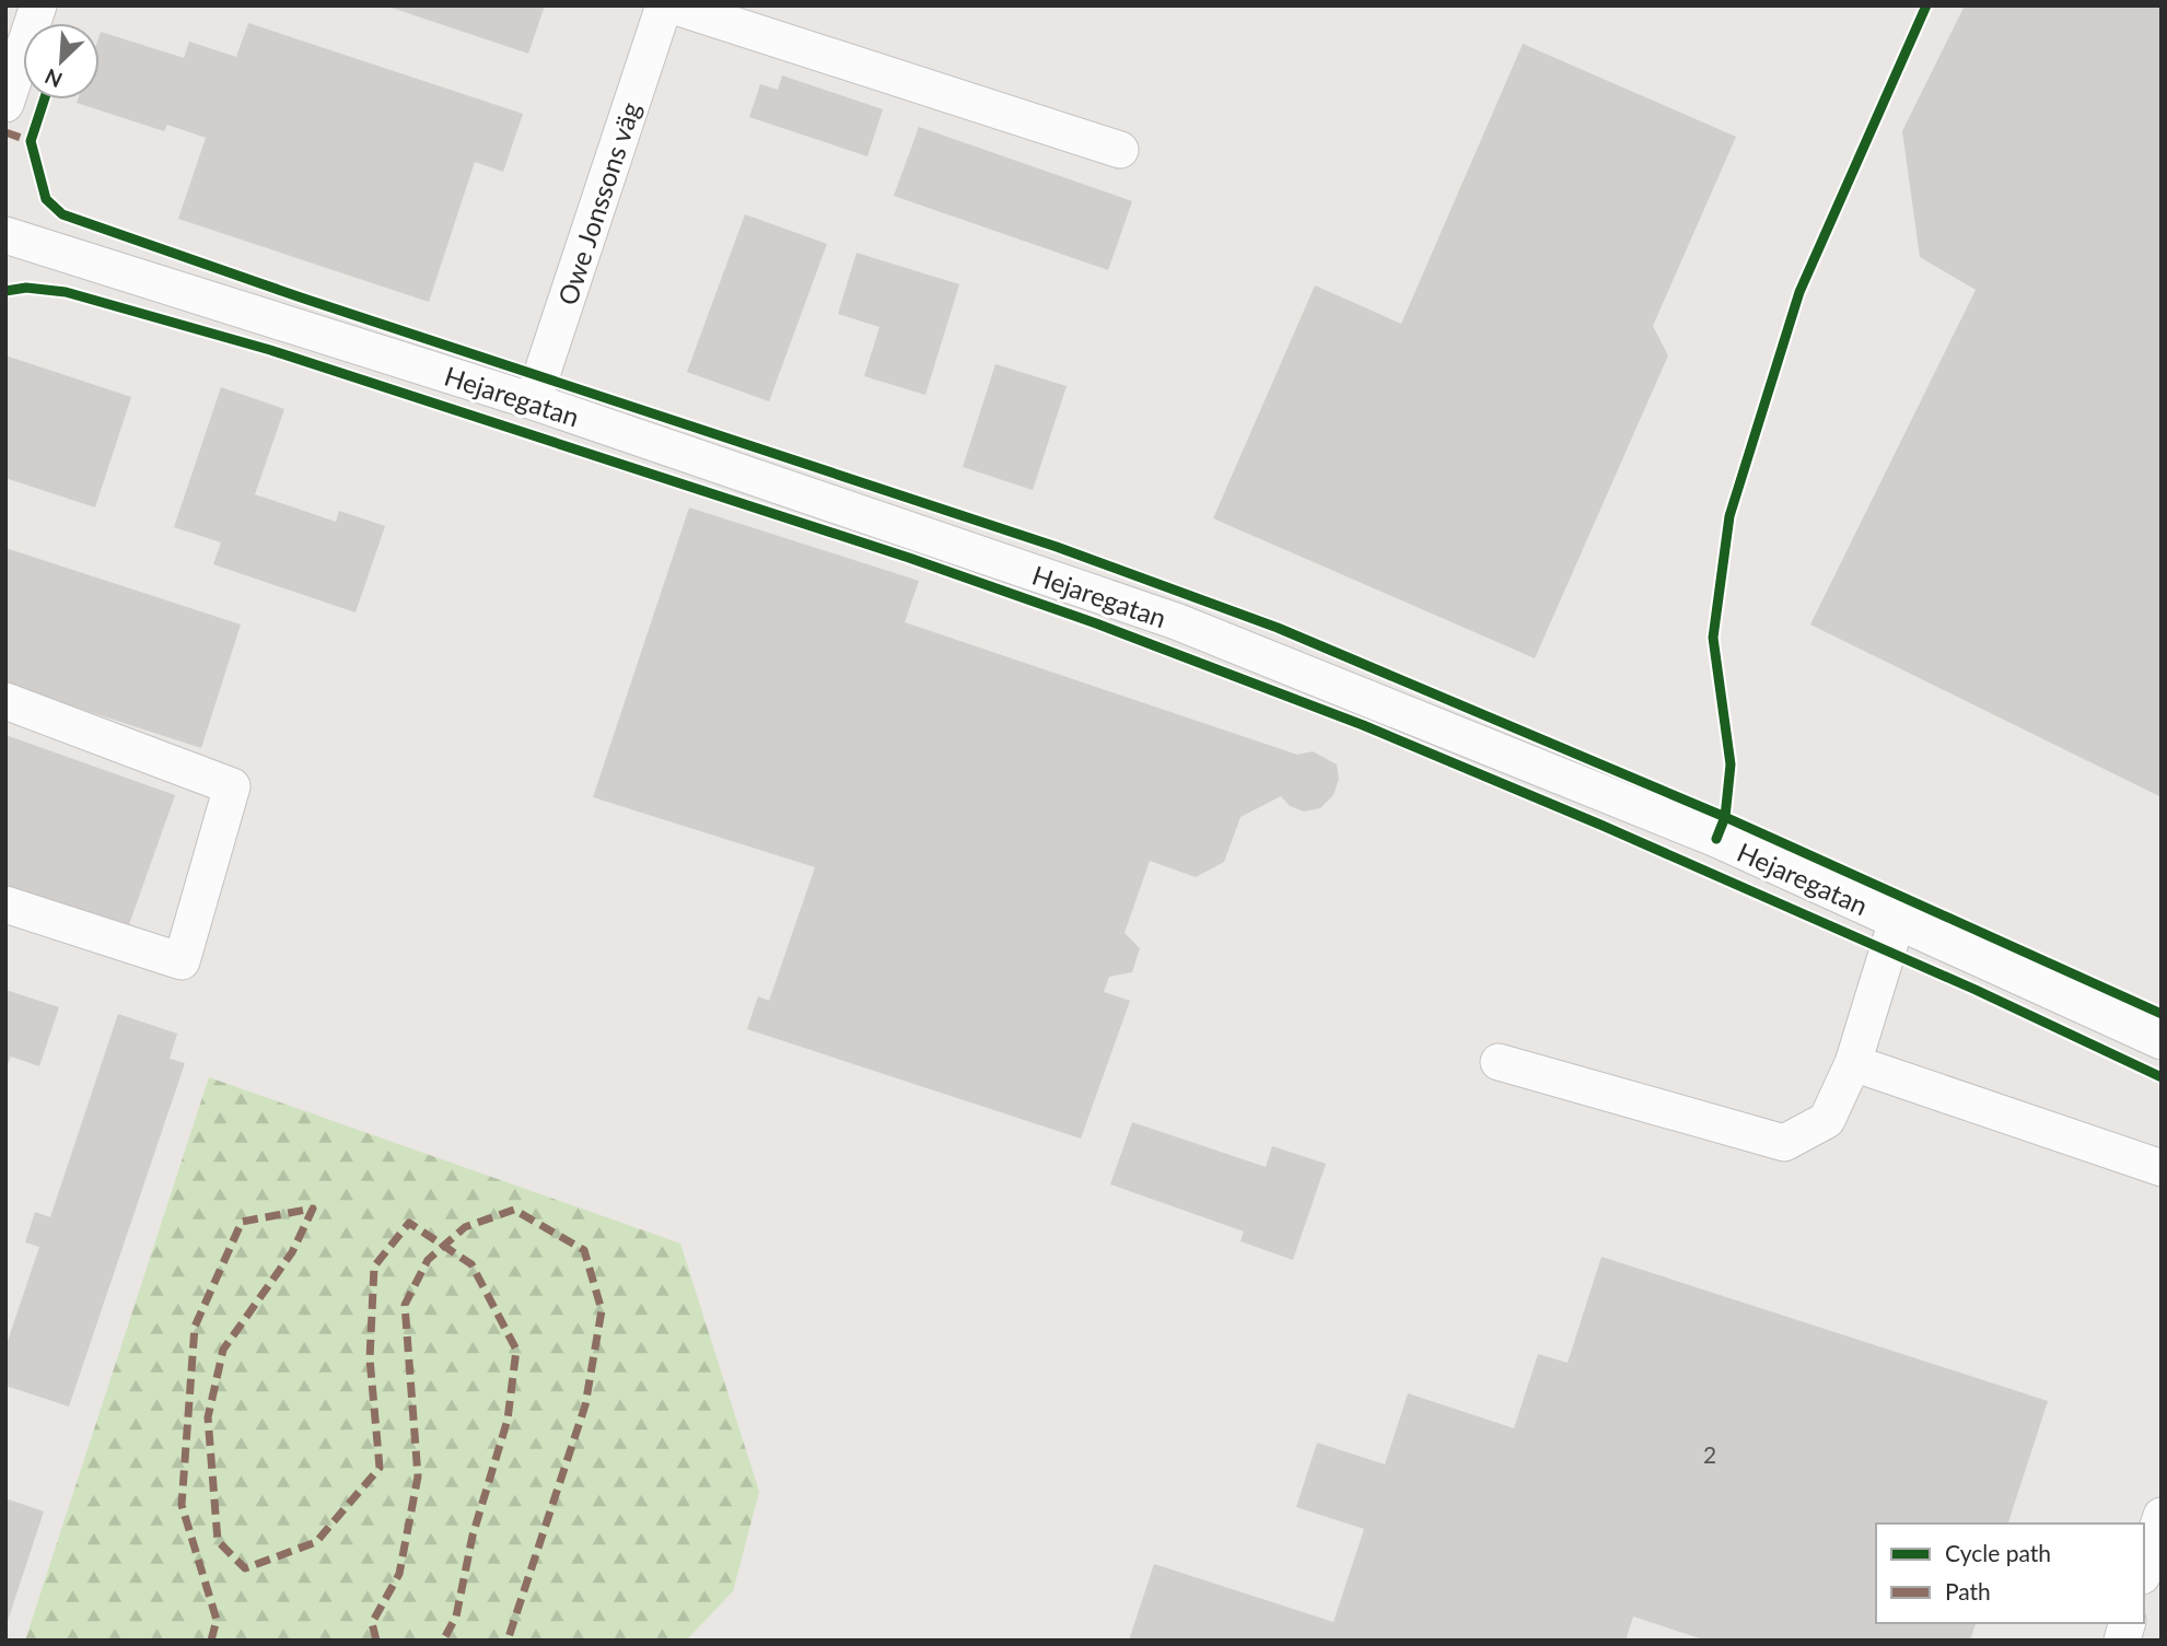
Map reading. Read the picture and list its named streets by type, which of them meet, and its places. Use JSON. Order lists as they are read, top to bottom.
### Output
{
  "streets": {
    "street": ["Owe Jonssons väg", "Hejaregatan"]
  },
  "crossings": [
    ["Owe Jonssons väg", "Hejaregatan"]
  ],
  "house_numbers": ["2"],
  "legend": ["Cycle path", "Path"],
  "north": "bottom left"
}
